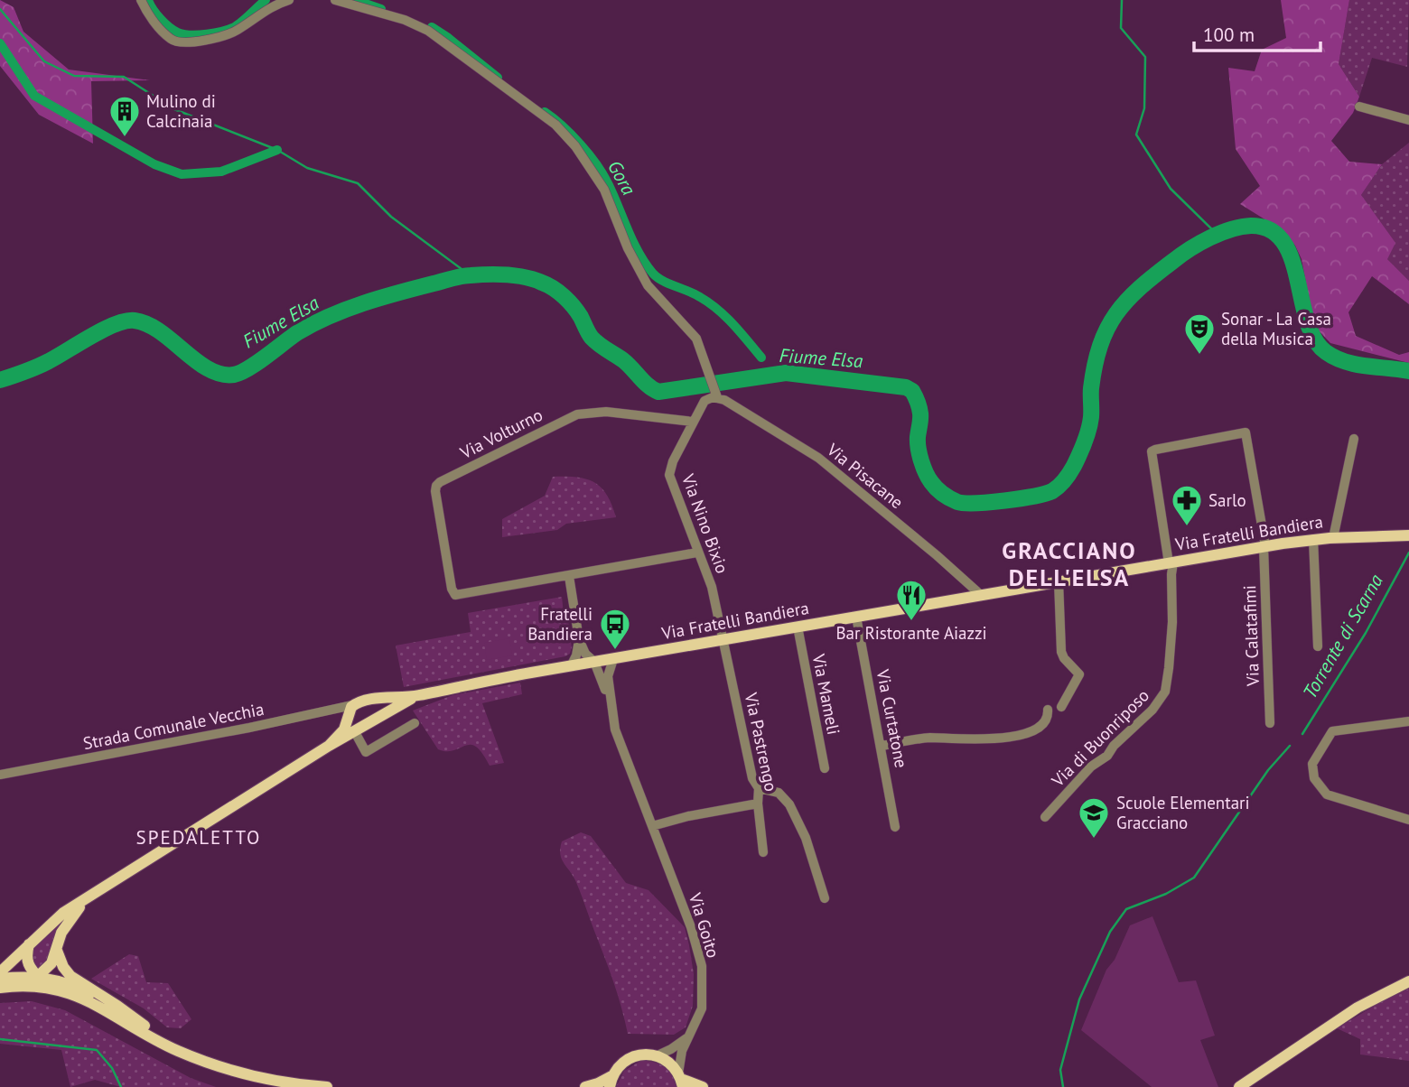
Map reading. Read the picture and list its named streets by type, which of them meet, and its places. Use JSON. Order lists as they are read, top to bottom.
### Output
{
  "streets": {
    "main road": ["Via Fratelli Bandiera"],
    "street": [
      "Via Volturno",
      "Via Pisacane",
      "Via Nino Bixio",
      "Via Calatafimi",
      "Via Mameli",
      "Via Curtatone",
      "Strada Comunale Vecchia",
      "Via di Buonriposo",
      "Via Pastrengo",
      "Via Goito"
    ]
  },
  "crossings": [
    ["Via Volturno", "Via Nino Bixio"],
    ["Via Pisacane", "Via Nino Bixio"],
    ["Via Pisacane", "Via Fratelli Bandiera"],
    ["Via Nino Bixio", "Via Fratelli Bandiera"],
    ["Via Nino Bixio", "Via Pastrengo"],
    ["Via Fratelli Bandiera", "Via Calatafimi"],
    ["Via Fratelli Bandiera", "Via Mameli"],
    ["Via Fratelli Bandiera", "Via Curtatone"],
    ["Via Fratelli Bandiera", "Strada Comunale Vecchia"],
    ["Via Fratelli Bandiera", "Via di Buonriposo"],
    ["Via Fratelli Bandiera", "Via Pastrengo"],
    ["Via Fratelli Bandiera", "Via Goito"],
    ["Via Calatafimi", "Via di Buonriposo"]
  ],
  "districts": ["GRACCIANO DELL'ELSA", "SPEDALETTO"],
  "water": ["Gora", "Fiume Elsa", "Torrente di Scarna"],
  "places": {
    "building": ["Mulino di Calcinaia"],
    "theatre": ["Sonar - La Casa della Musica"],
    "pharmacy": ["Sarlo"],
    "restaurant": ["Bar Ristorante Aiazzi"],
    "bus stop": ["Fratelli Bandiera"],
    "school or university": ["Scuole Elementari Gracciano"]
  },
  "scale_bar": "100 m"
}
